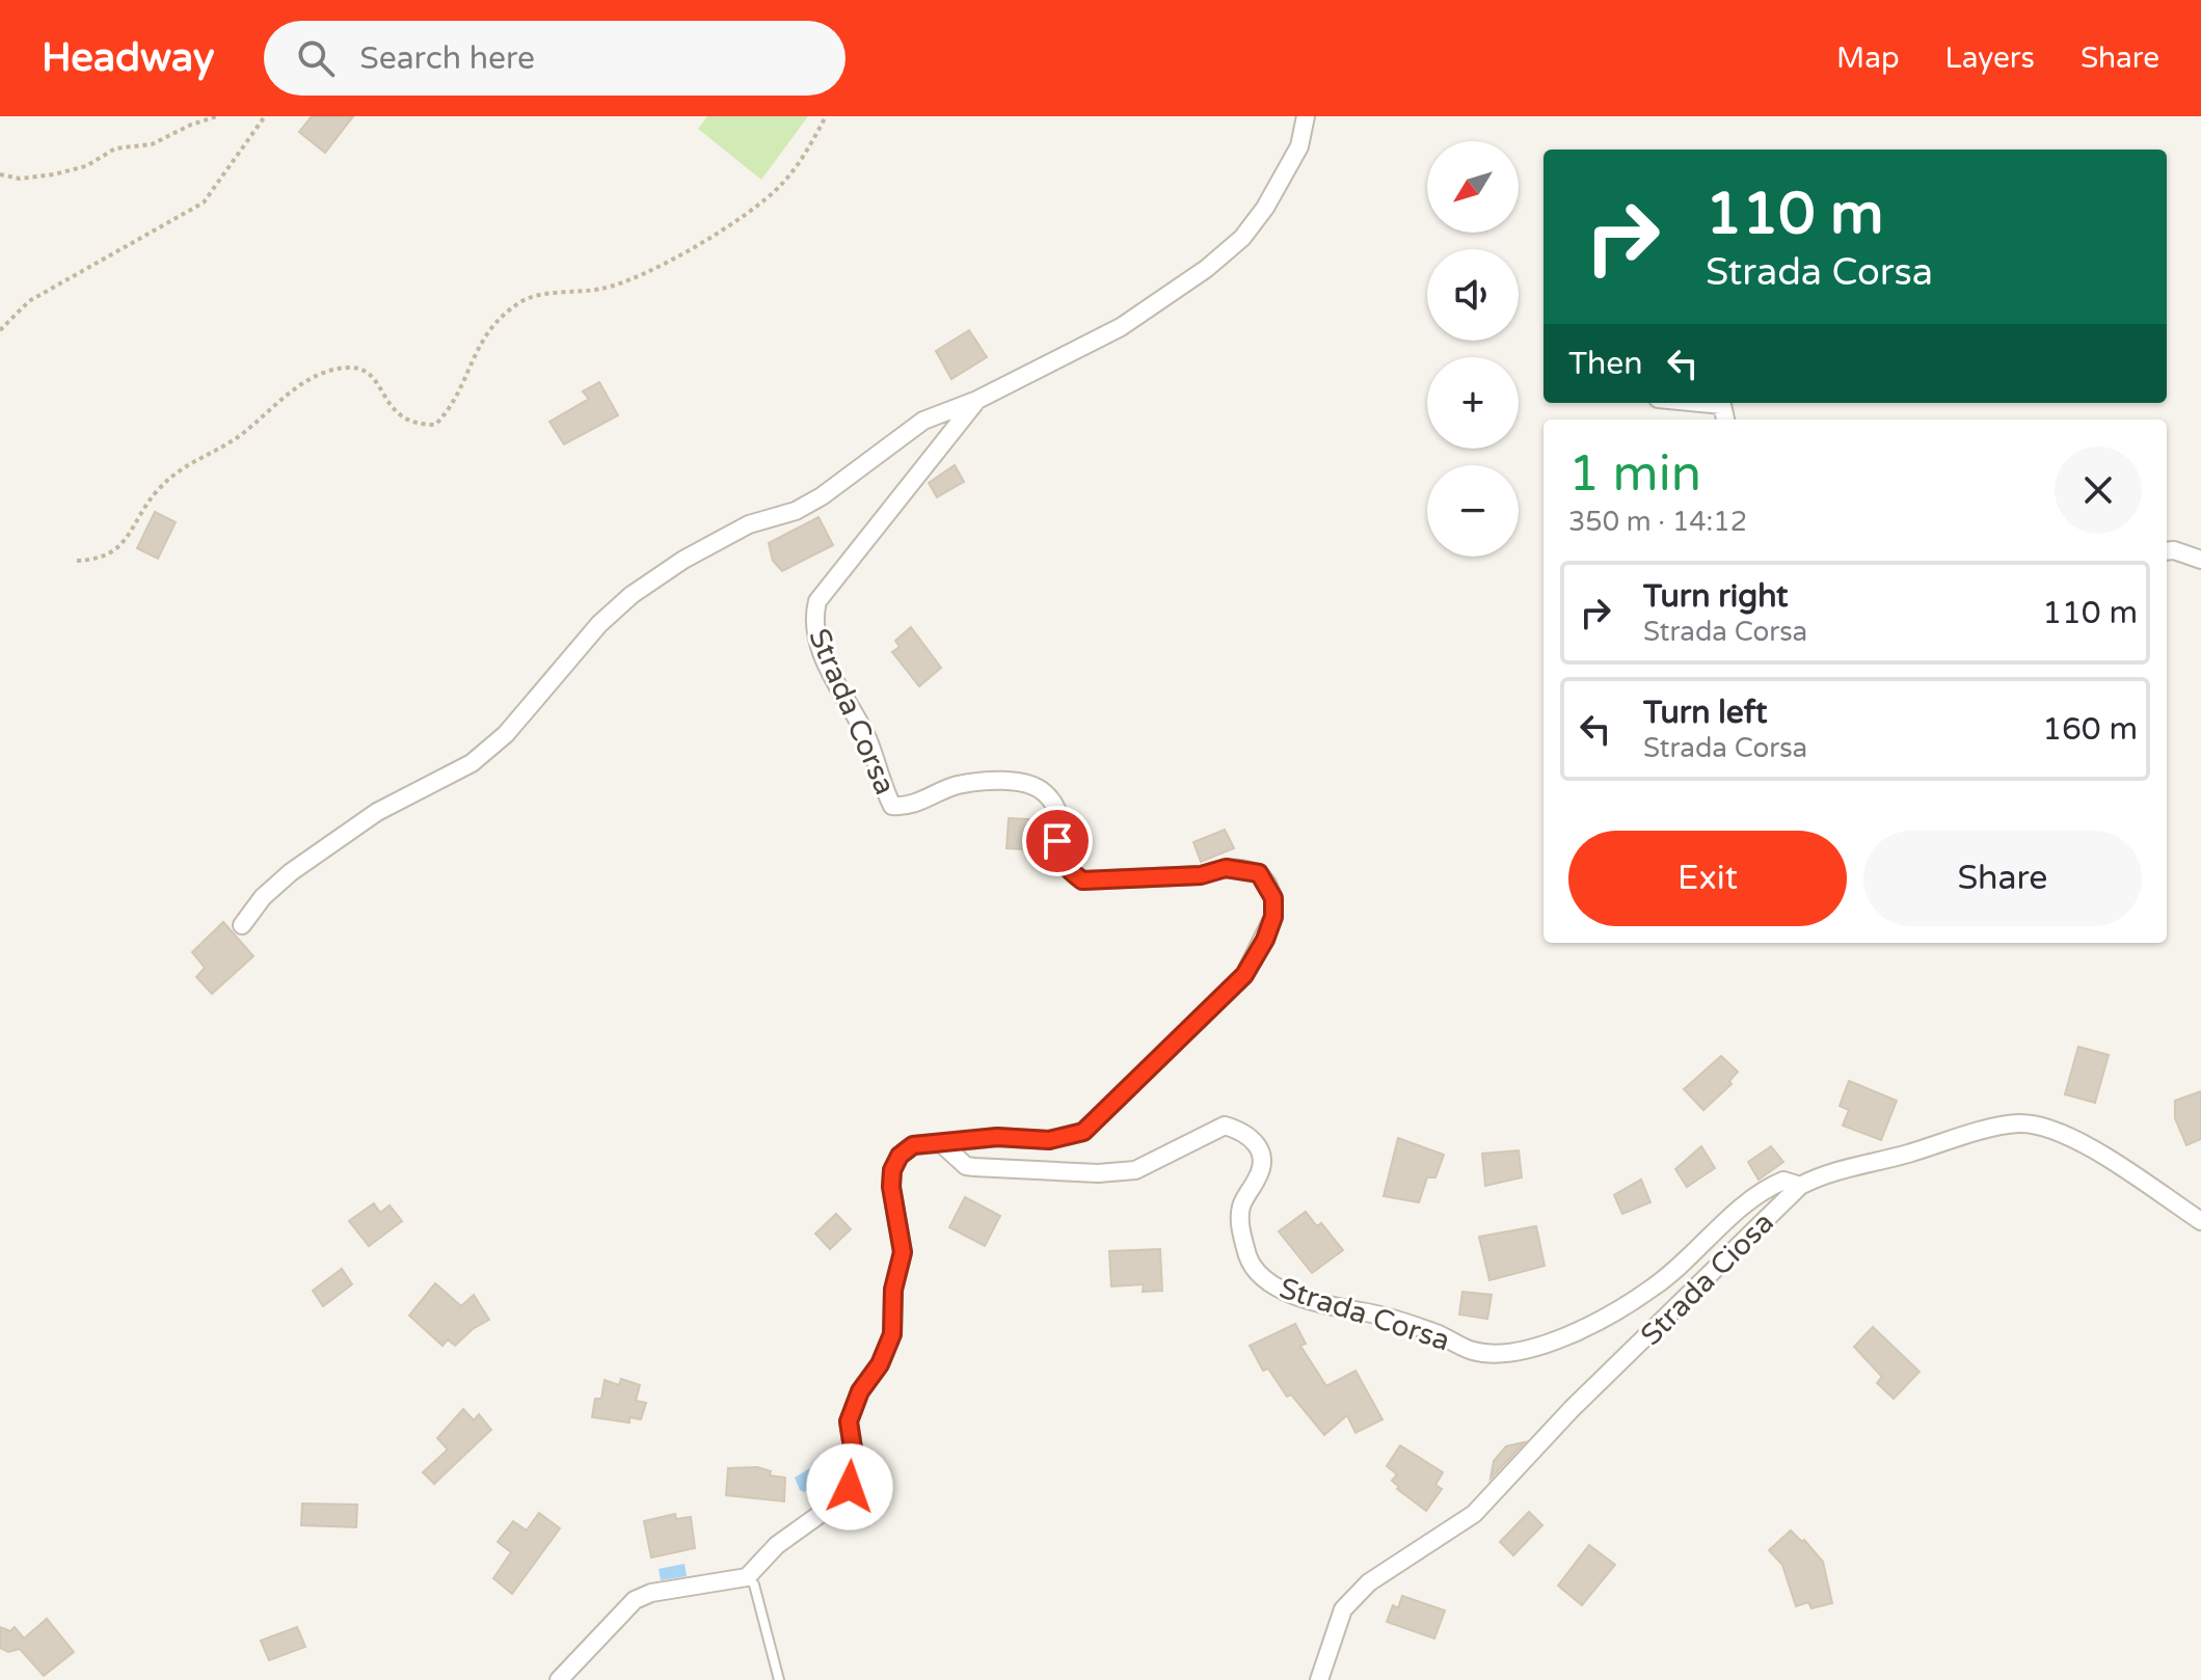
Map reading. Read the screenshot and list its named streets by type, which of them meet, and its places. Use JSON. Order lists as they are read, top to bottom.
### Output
{
  "streets": {
    "street": ["Strada Corsa", "Strada Ciosa"]
  },
  "crossings": [
    ["Strada Corsa", "Strada Ciosa"]
  ],
  "north": "bottom left",
  "page": {
    "header": "Headway",
    "search": "Search here",
    "nav": ["Map", "Layers", "Share"],
    "map_buttons": ["+", "−"],
    "turn": ["110 m", "Strada Corsa"],
    "then": "Then",
    "heading": ["1 min", "350 m · 14:12"],
    "list": [
      {
        "name": "Turn right",
        "note": "Strada Corsa",
        "value": "110 m"
      },
      {
        "name": "Turn left",
        "note": "Strada Corsa",
        "value": "160 m"
      }
    ],
    "buttons": ["Exit", "Share"]
  }
}
